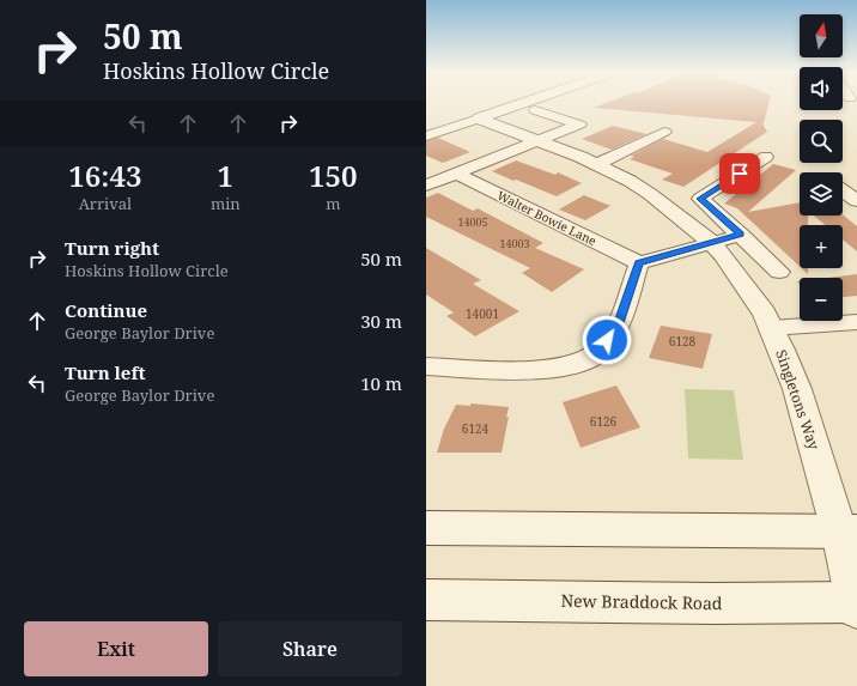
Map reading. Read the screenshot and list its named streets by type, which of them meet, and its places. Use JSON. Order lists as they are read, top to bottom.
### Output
{
  "streets": {
    "street": ["Walter Bowie Lane", "Singletons Way", "New Braddock Road"]
  },
  "crossings": [
    ["Singletons Way", "New Braddock Road"]
  ],
  "house_numbers": [
    "14005",
    "14003",
    "14001",
    "6128",
    "6126",
    "6124"
  ],
  "north": "top",
  "page": {
    "turn": ["50 m", "Hoskins Hollow Circle"],
    "map_buttons": ["+", "−"],
    "eta": [
      "16:43",
      "Arrival",
      "1",
      "min",
      "150",
      "m"
    ],
    "list": [
      {
        "name": "Turn right",
        "note": "Hoskins Hollow Circle",
        "value": "50 m"
      },
      {
        "name": "Continue",
        "note": "George Baylor Drive",
        "value": "30 m"
      },
      {
        "name": "Turn left",
        "note": "George Baylor Drive",
        "value": "10 m"
      }
    ],
    "buttons": ["Exit", "Share"]
  }
}
